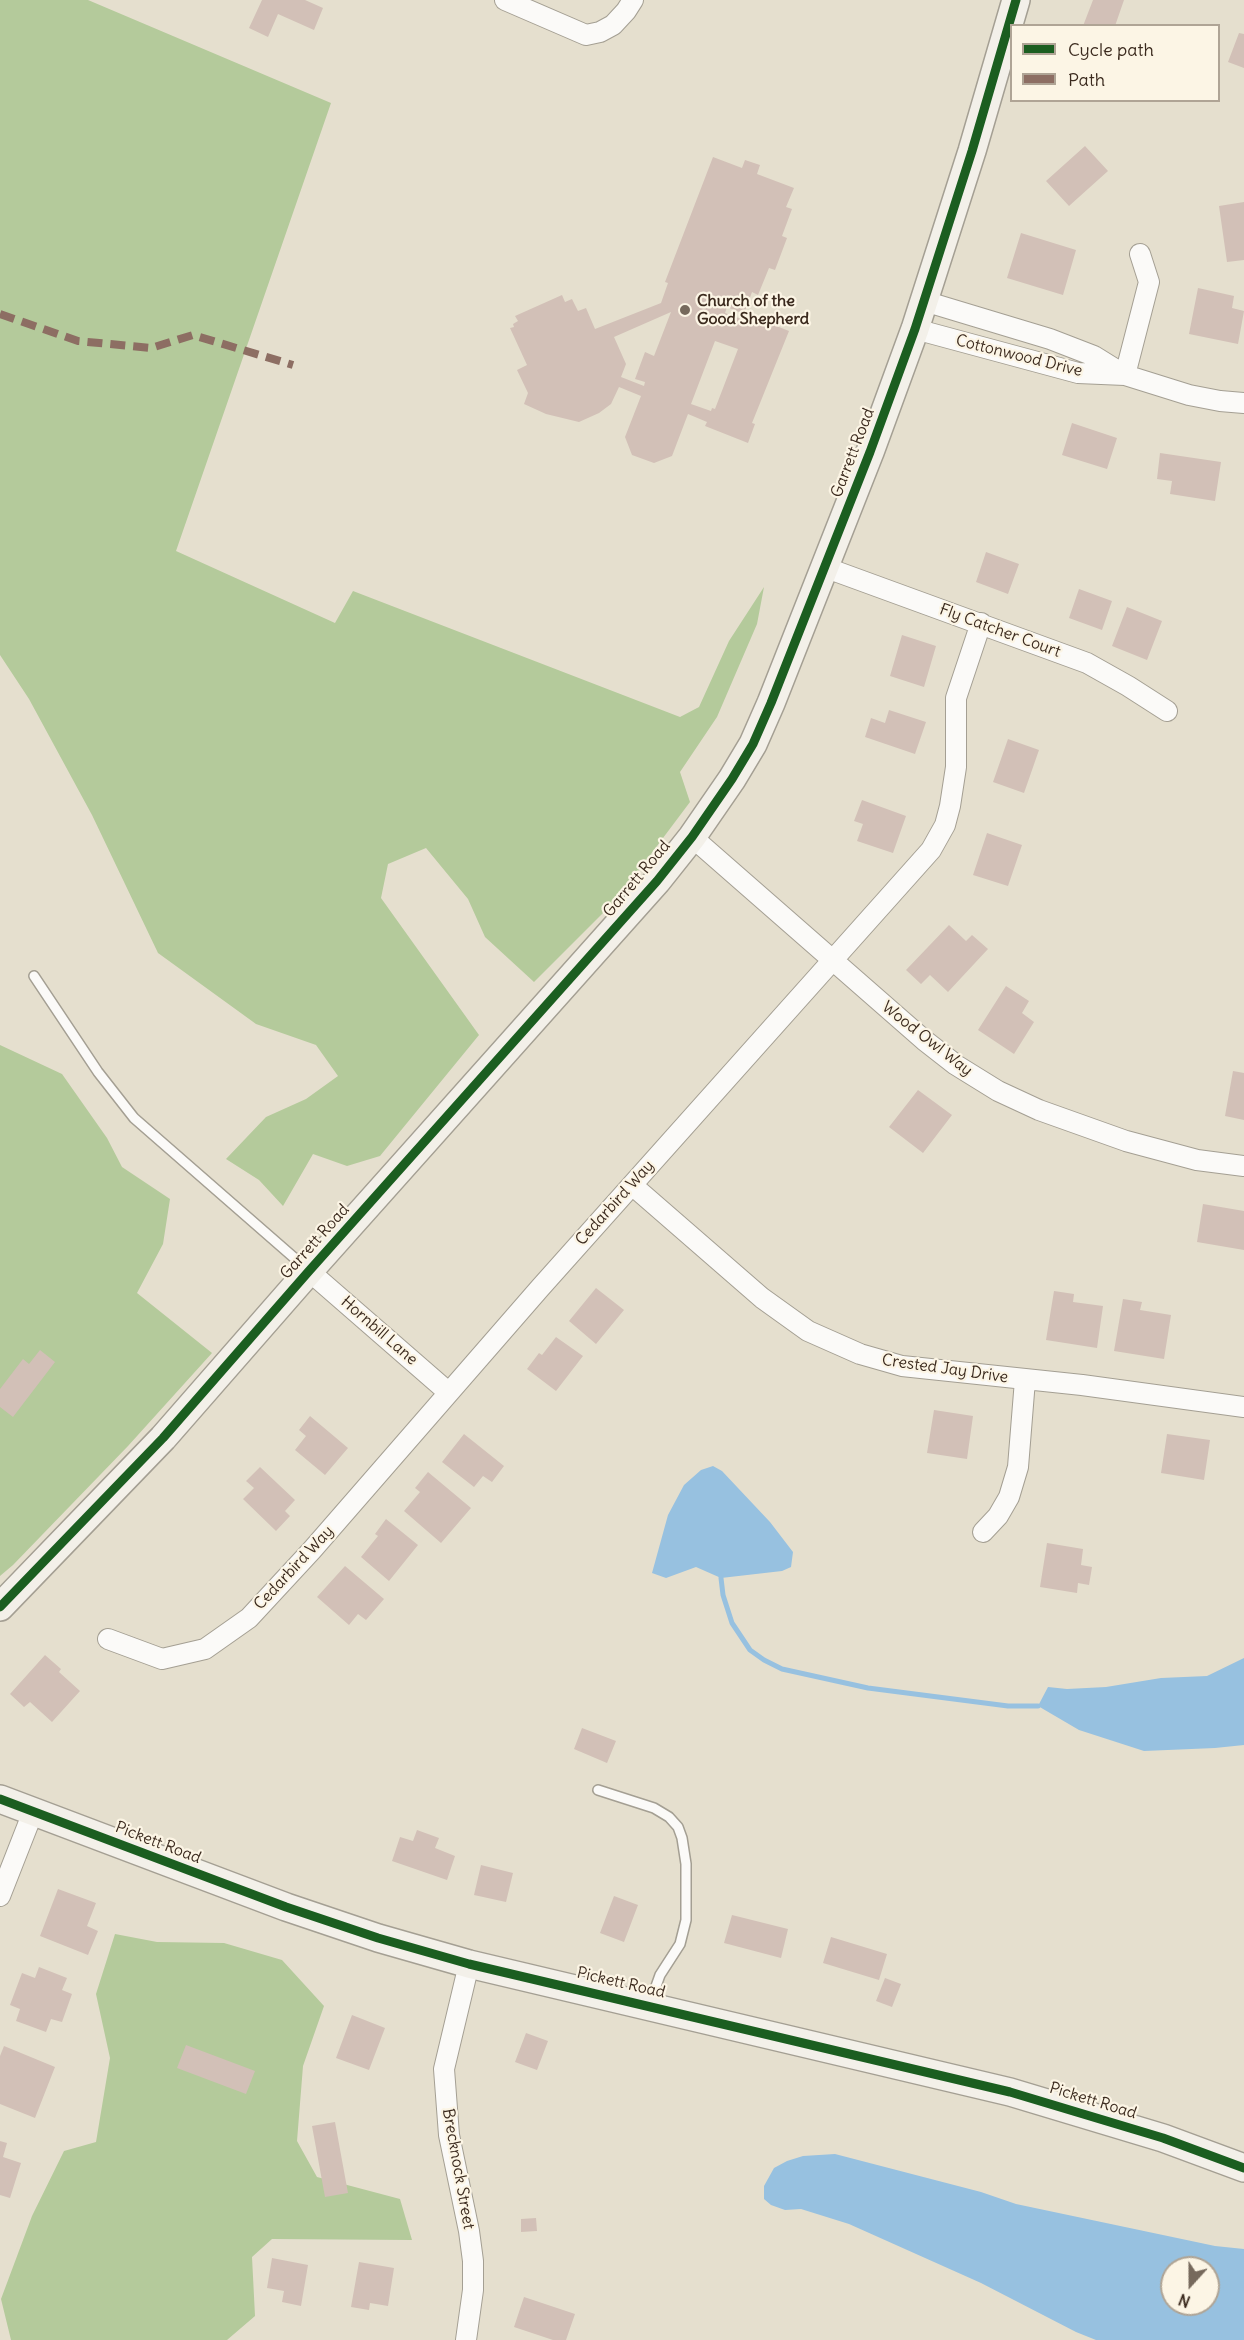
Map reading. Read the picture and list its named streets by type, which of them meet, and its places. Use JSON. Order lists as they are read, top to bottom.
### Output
{
  "streets": {
    "street": [
      "Cottonwood Drive",
      "Garrett Road",
      "Fly Catcher Court",
      "Wood Owl Way",
      "Cedarbird Way",
      "Hornbill Lane",
      "Crested Jay Drive",
      "Pickett Road",
      "Brecknock Street"
    ]
  },
  "crossings": [
    ["Cottonwood Drive", "Garrett Road"],
    ["Garrett Road", "Fly Catcher Court"],
    ["Garrett Road", "Wood Owl Way"],
    ["Garrett Road", "Hornbill Lane"],
    ["Fly Catcher Court", "Cedarbird Way"],
    ["Wood Owl Way", "Cedarbird Way"],
    ["Cedarbird Way", "Hornbill Lane"],
    ["Cedarbird Way", "Crested Jay Drive"],
    ["Pickett Road", "Brecknock Street"]
  ],
  "places": ["Church of the Good Shepherd"],
  "legend": ["Cycle path", "Path"],
  "north": "bottom"
}
